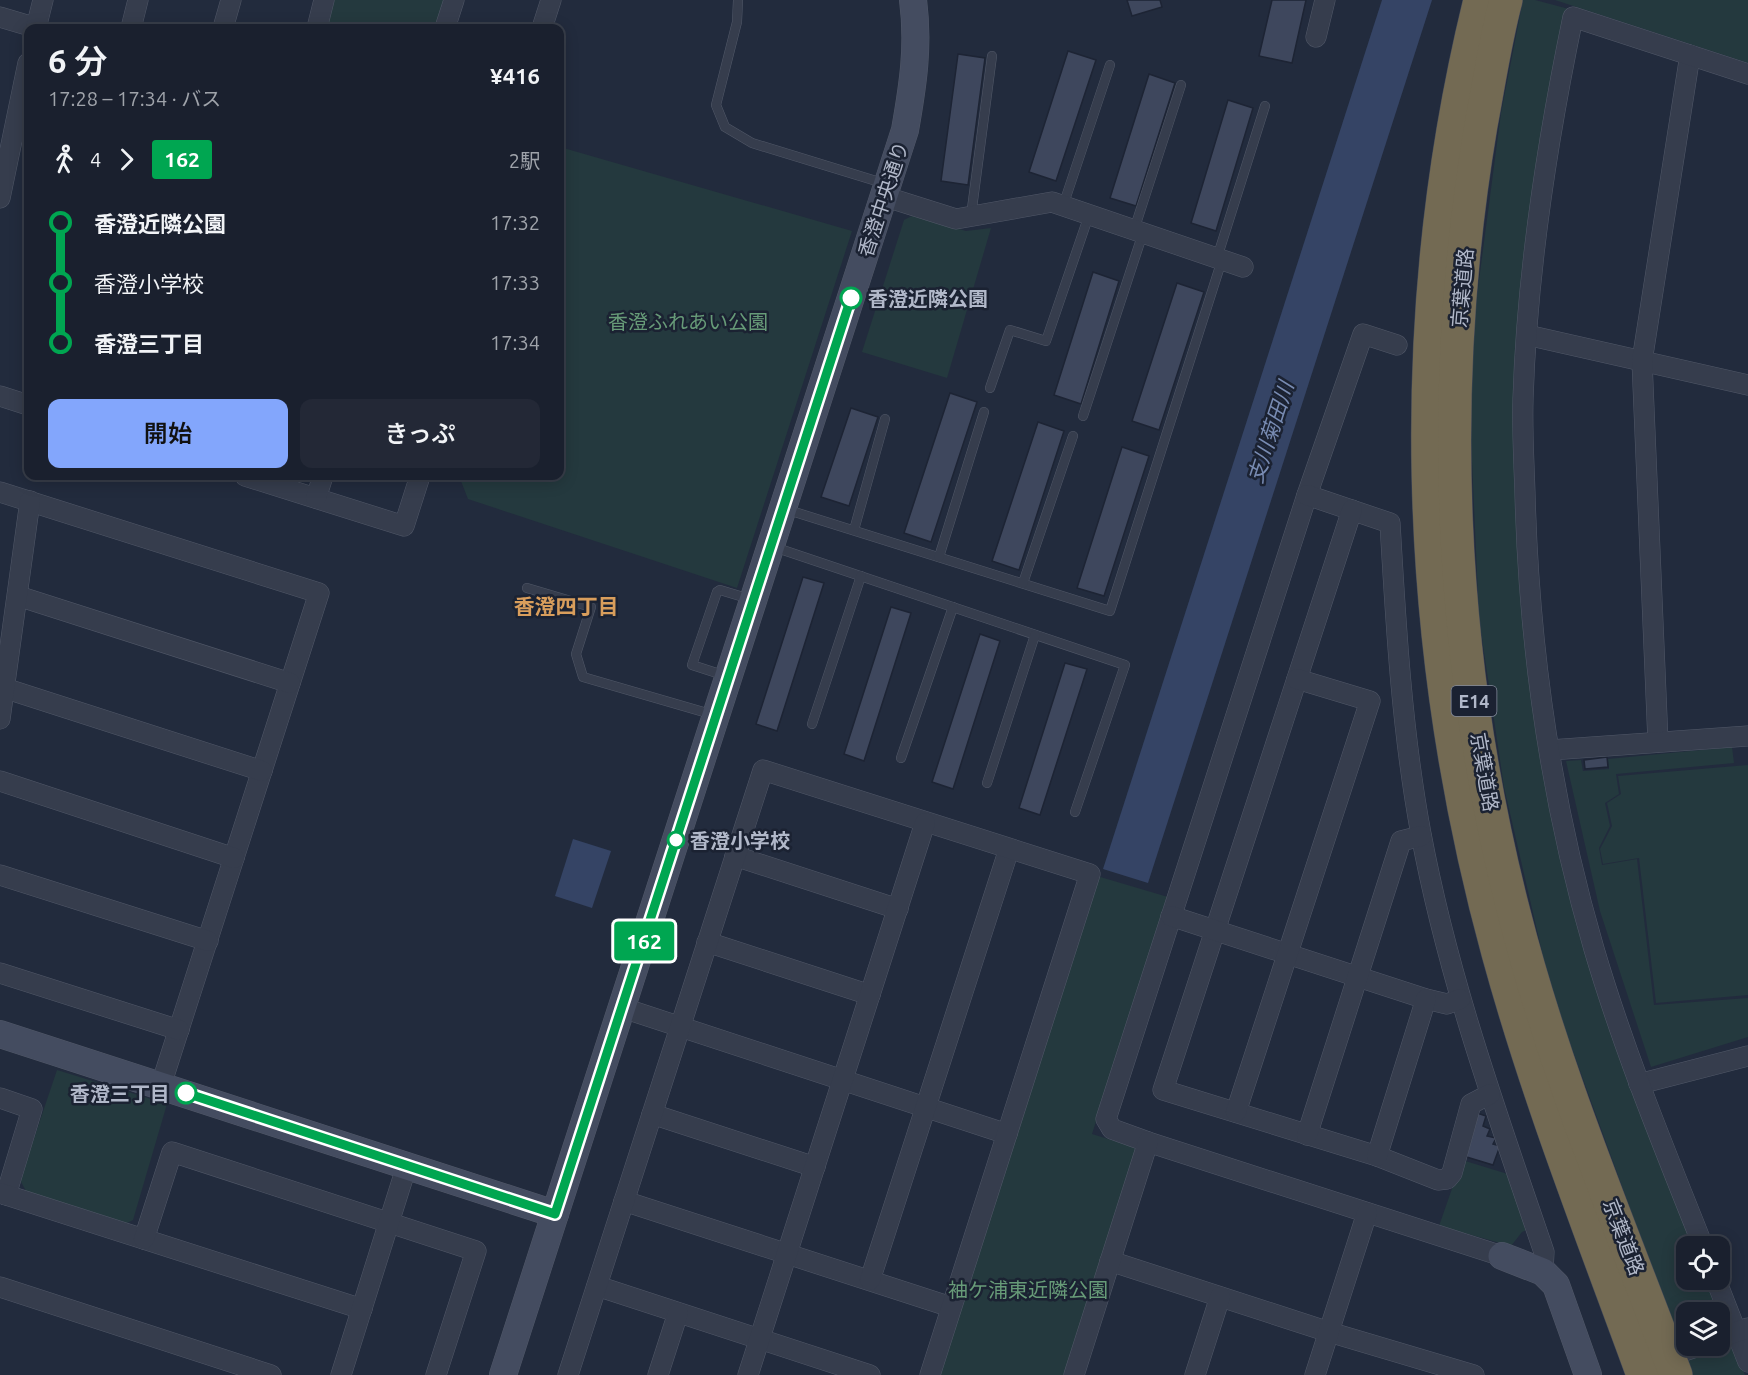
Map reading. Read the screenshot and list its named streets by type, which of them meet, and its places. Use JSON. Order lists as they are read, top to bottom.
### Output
{
  "streets": {
    "highway": ["京葉道路", "E14"],
    "street": ["香澄中央通り"]
  },
  "districts": ["香澄四丁目"],
  "water": ["支川菊田川"],
  "parks": ["香澄ふれあい公園", "袖ケ浦東近隣公園"],
  "places": ["香澄近隣公園", "香澄小学校", "香澄三丁目"],
  "lines": ["bus line 162"],
  "page": {
    "on_map": "162",
    "heading": ["6 分", "17:28 – 17:34 · バス", "¥416"],
    "legs": ["4", "162", "2駅"],
    "list": [
      {
        "name": "香澄近隣公園",
        "value": "17:32"
      },
      {
        "name": "香澄小学校",
        "value": "17:33"
      },
      {
        "name": "香澄三丁目",
        "value": "17:34"
      }
    ],
    "buttons": ["開始", "きっぷ"]
  }
}
